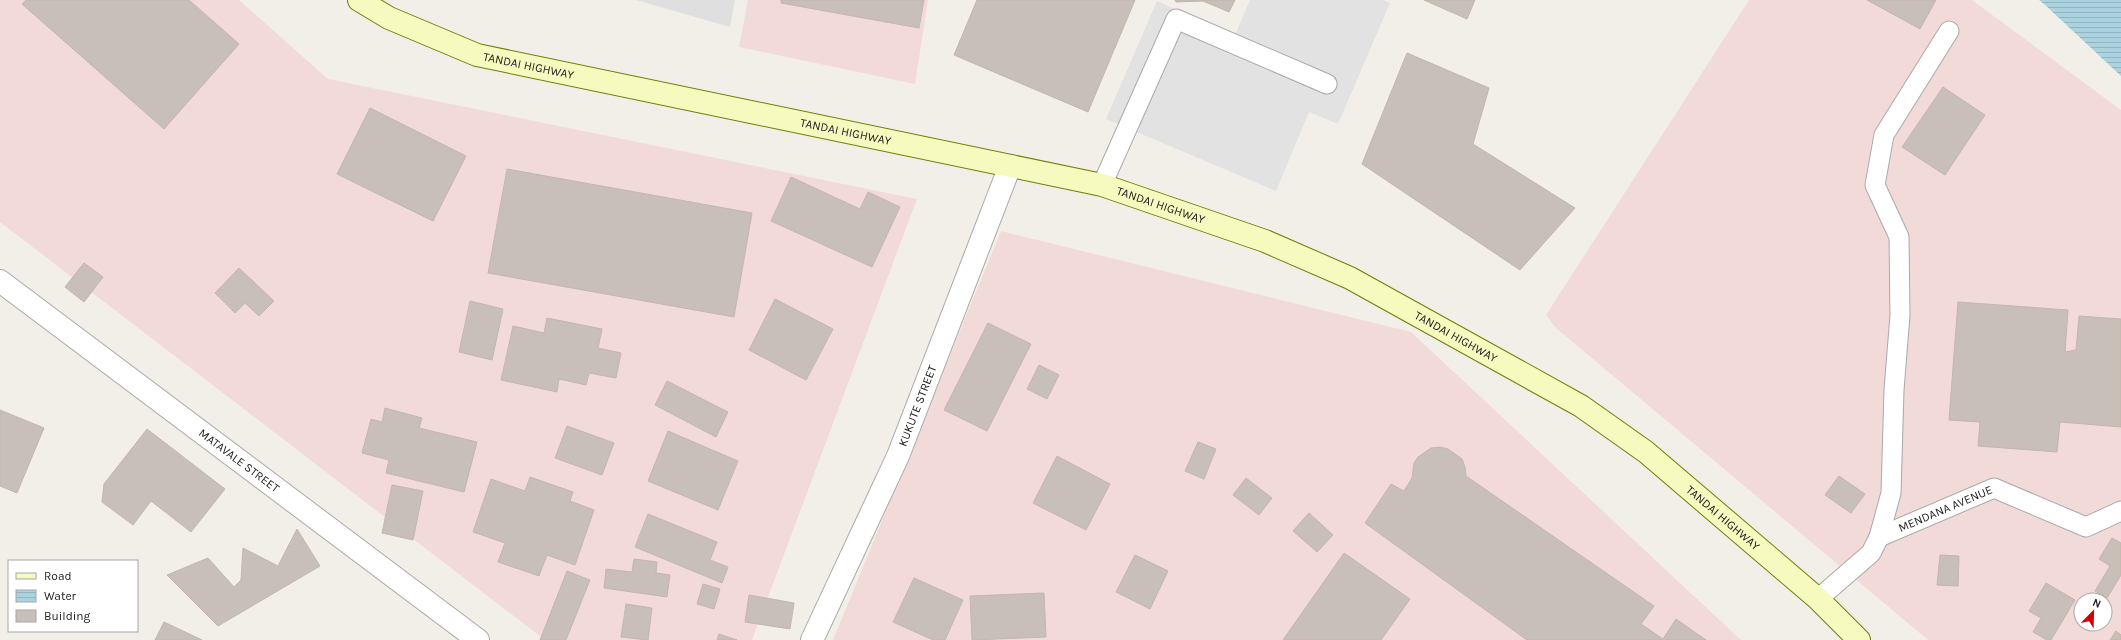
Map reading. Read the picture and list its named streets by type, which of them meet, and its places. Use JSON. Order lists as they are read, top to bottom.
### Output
{
  "streets": {
    "main road": ["TANDAI HIGHWAY"],
    "street": ["KUKUTE STREET", "MATAVALE STREET"],
    "lane": ["MENDANA AVENUE"]
  },
  "crossings": [
    ["TANDAI HIGHWAY", "KUKUTE STREET"]
  ],
  "legend": ["Road", "Water", "Building"],
  "north": "top right"
}
